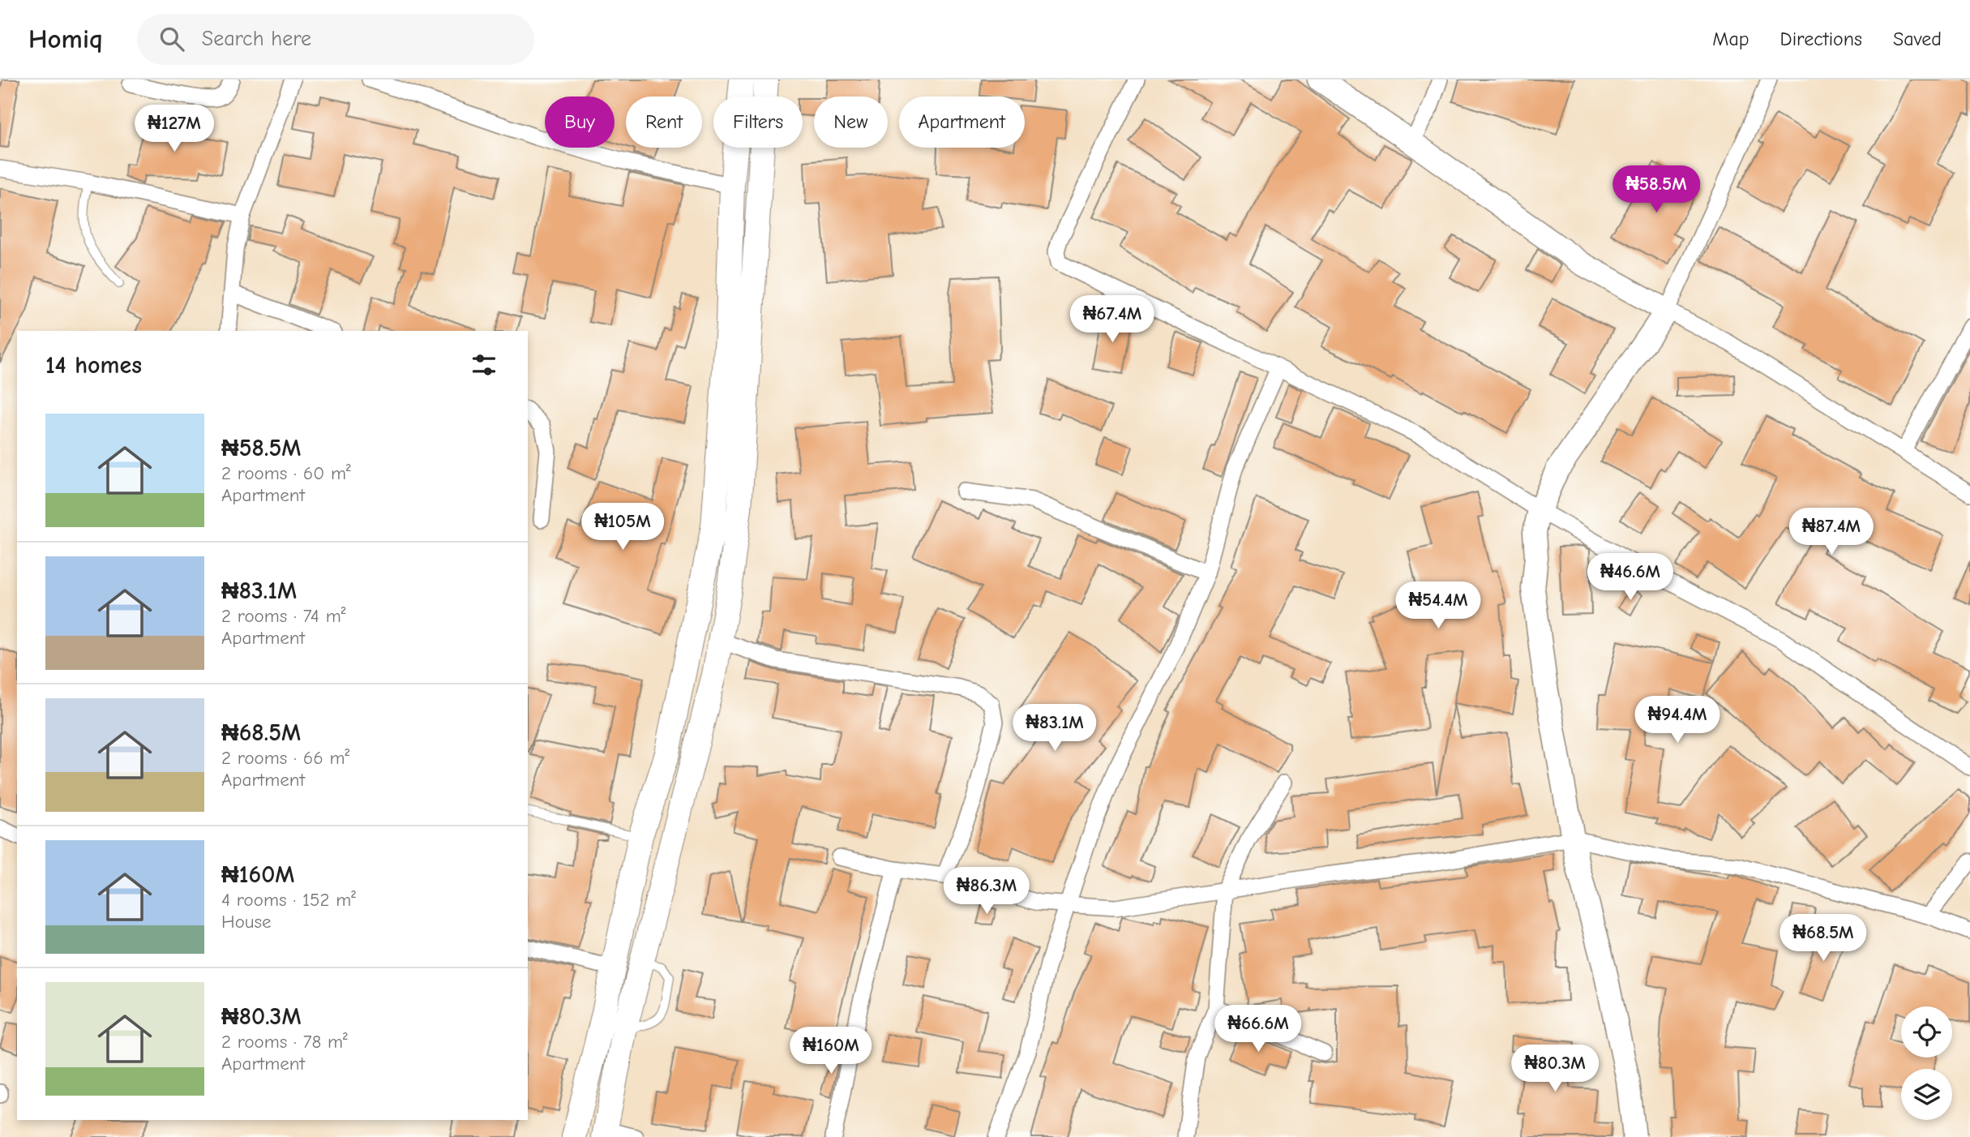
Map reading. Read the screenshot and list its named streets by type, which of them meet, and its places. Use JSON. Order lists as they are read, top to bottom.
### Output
{
  "page": {
    "header": "Homiq",
    "search": "Search here",
    "nav": ["Map", "Directions", "Saved"],
    "chip": [
      "Buy",
      "Rent",
      "Filters",
      "New",
      "Apartment"
    ],
    "price": [
      "₦127M",
      "₦58.5M",
      "₦67.4M",
      "₦105M",
      "₦87.4M",
      "₦46.6M",
      "₦54.4M",
      "₦94.4M",
      "₦83.1M",
      "₦86.3M",
      "₦68.5M",
      "₦66.6M",
      "₦160M",
      "₦80.3M"
    ],
    "heading": "14 homes",
    "list": [
      {
        "name": "₦58.5M",
        "note": "2 rooms · 60 m² · Apartment"
      },
      {
        "name": "₦83.1M",
        "note": "2 rooms · 74 m² · Apartment"
      },
      {
        "name": "₦68.5M",
        "note": "2 rooms · 66 m² · Apartment"
      },
      {
        "name": "₦160M",
        "note": "4 rooms · 152 m² · House"
      },
      {
        "name": "₦80.3M",
        "note": "2 rooms · 78 m² · Apartment"
      }
    ]
  }
}
